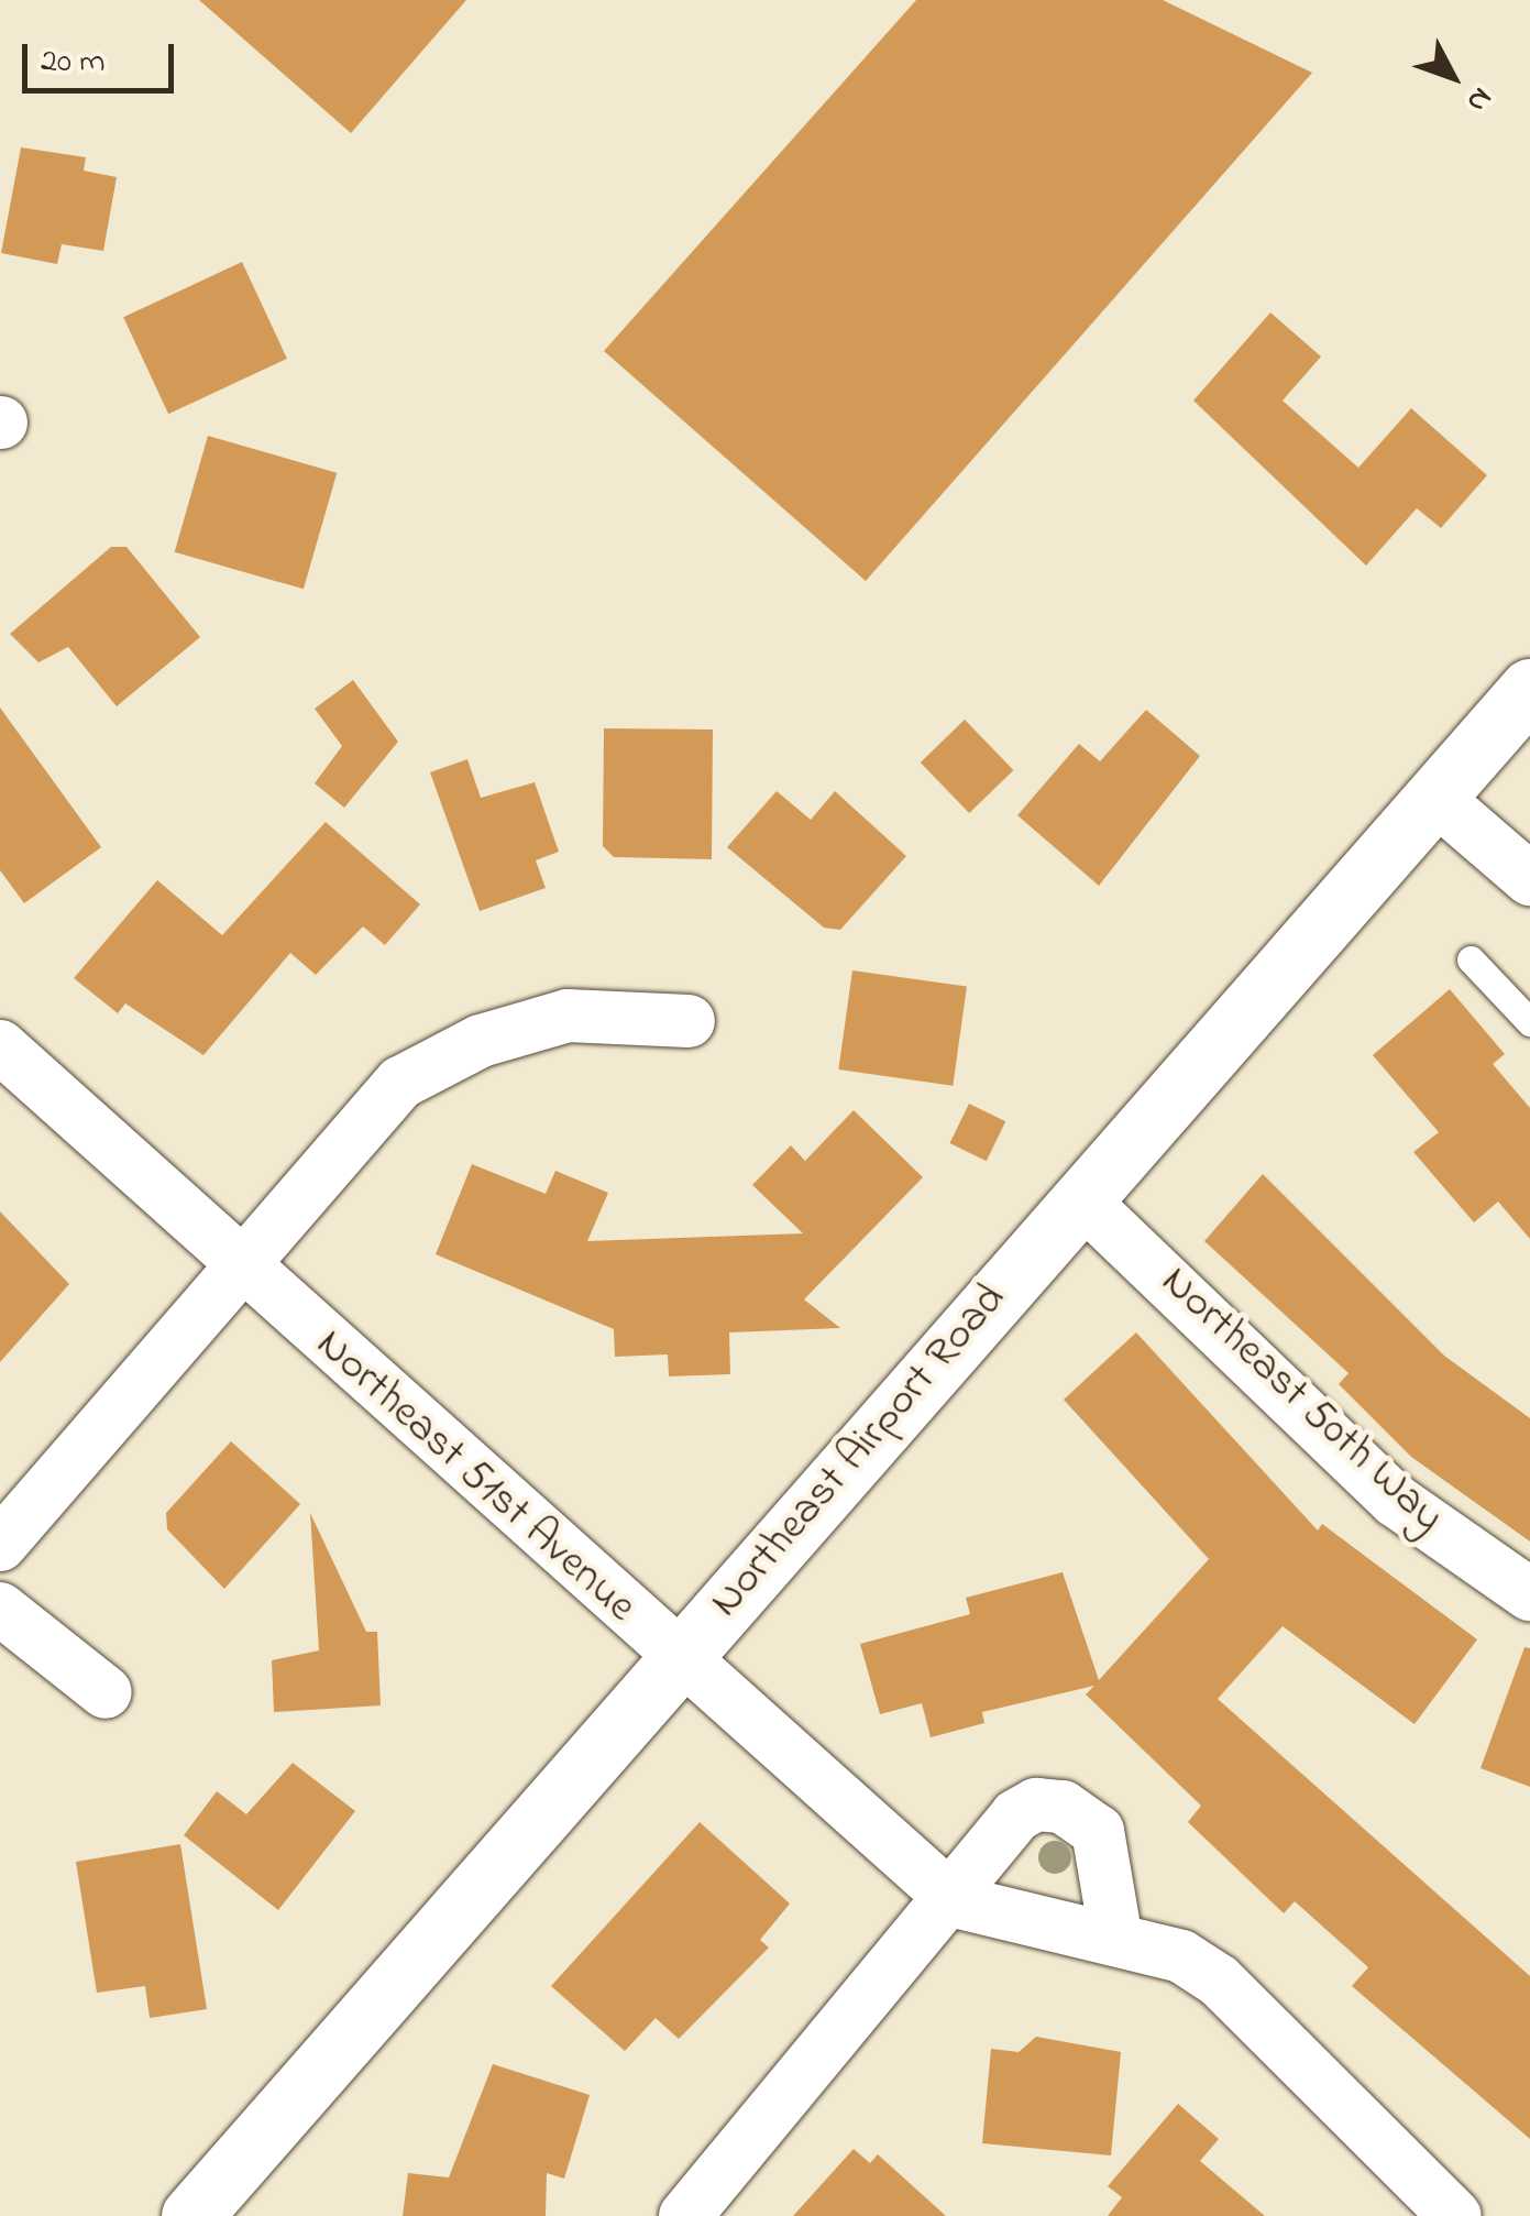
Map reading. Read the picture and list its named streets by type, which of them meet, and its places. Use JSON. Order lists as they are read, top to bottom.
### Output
{
  "streets": {
    "street": ["Northeast 50th Way", "Northeast Airport Road", "Northeast 51st Avenue"]
  },
  "crossings": [
    ["Northeast 50th Way", "Northeast Airport Road"],
    ["Northeast Airport Road", "Northeast 51st Avenue"]
  ],
  "scale_bar": "20 m",
  "north": "bottom right"
}
